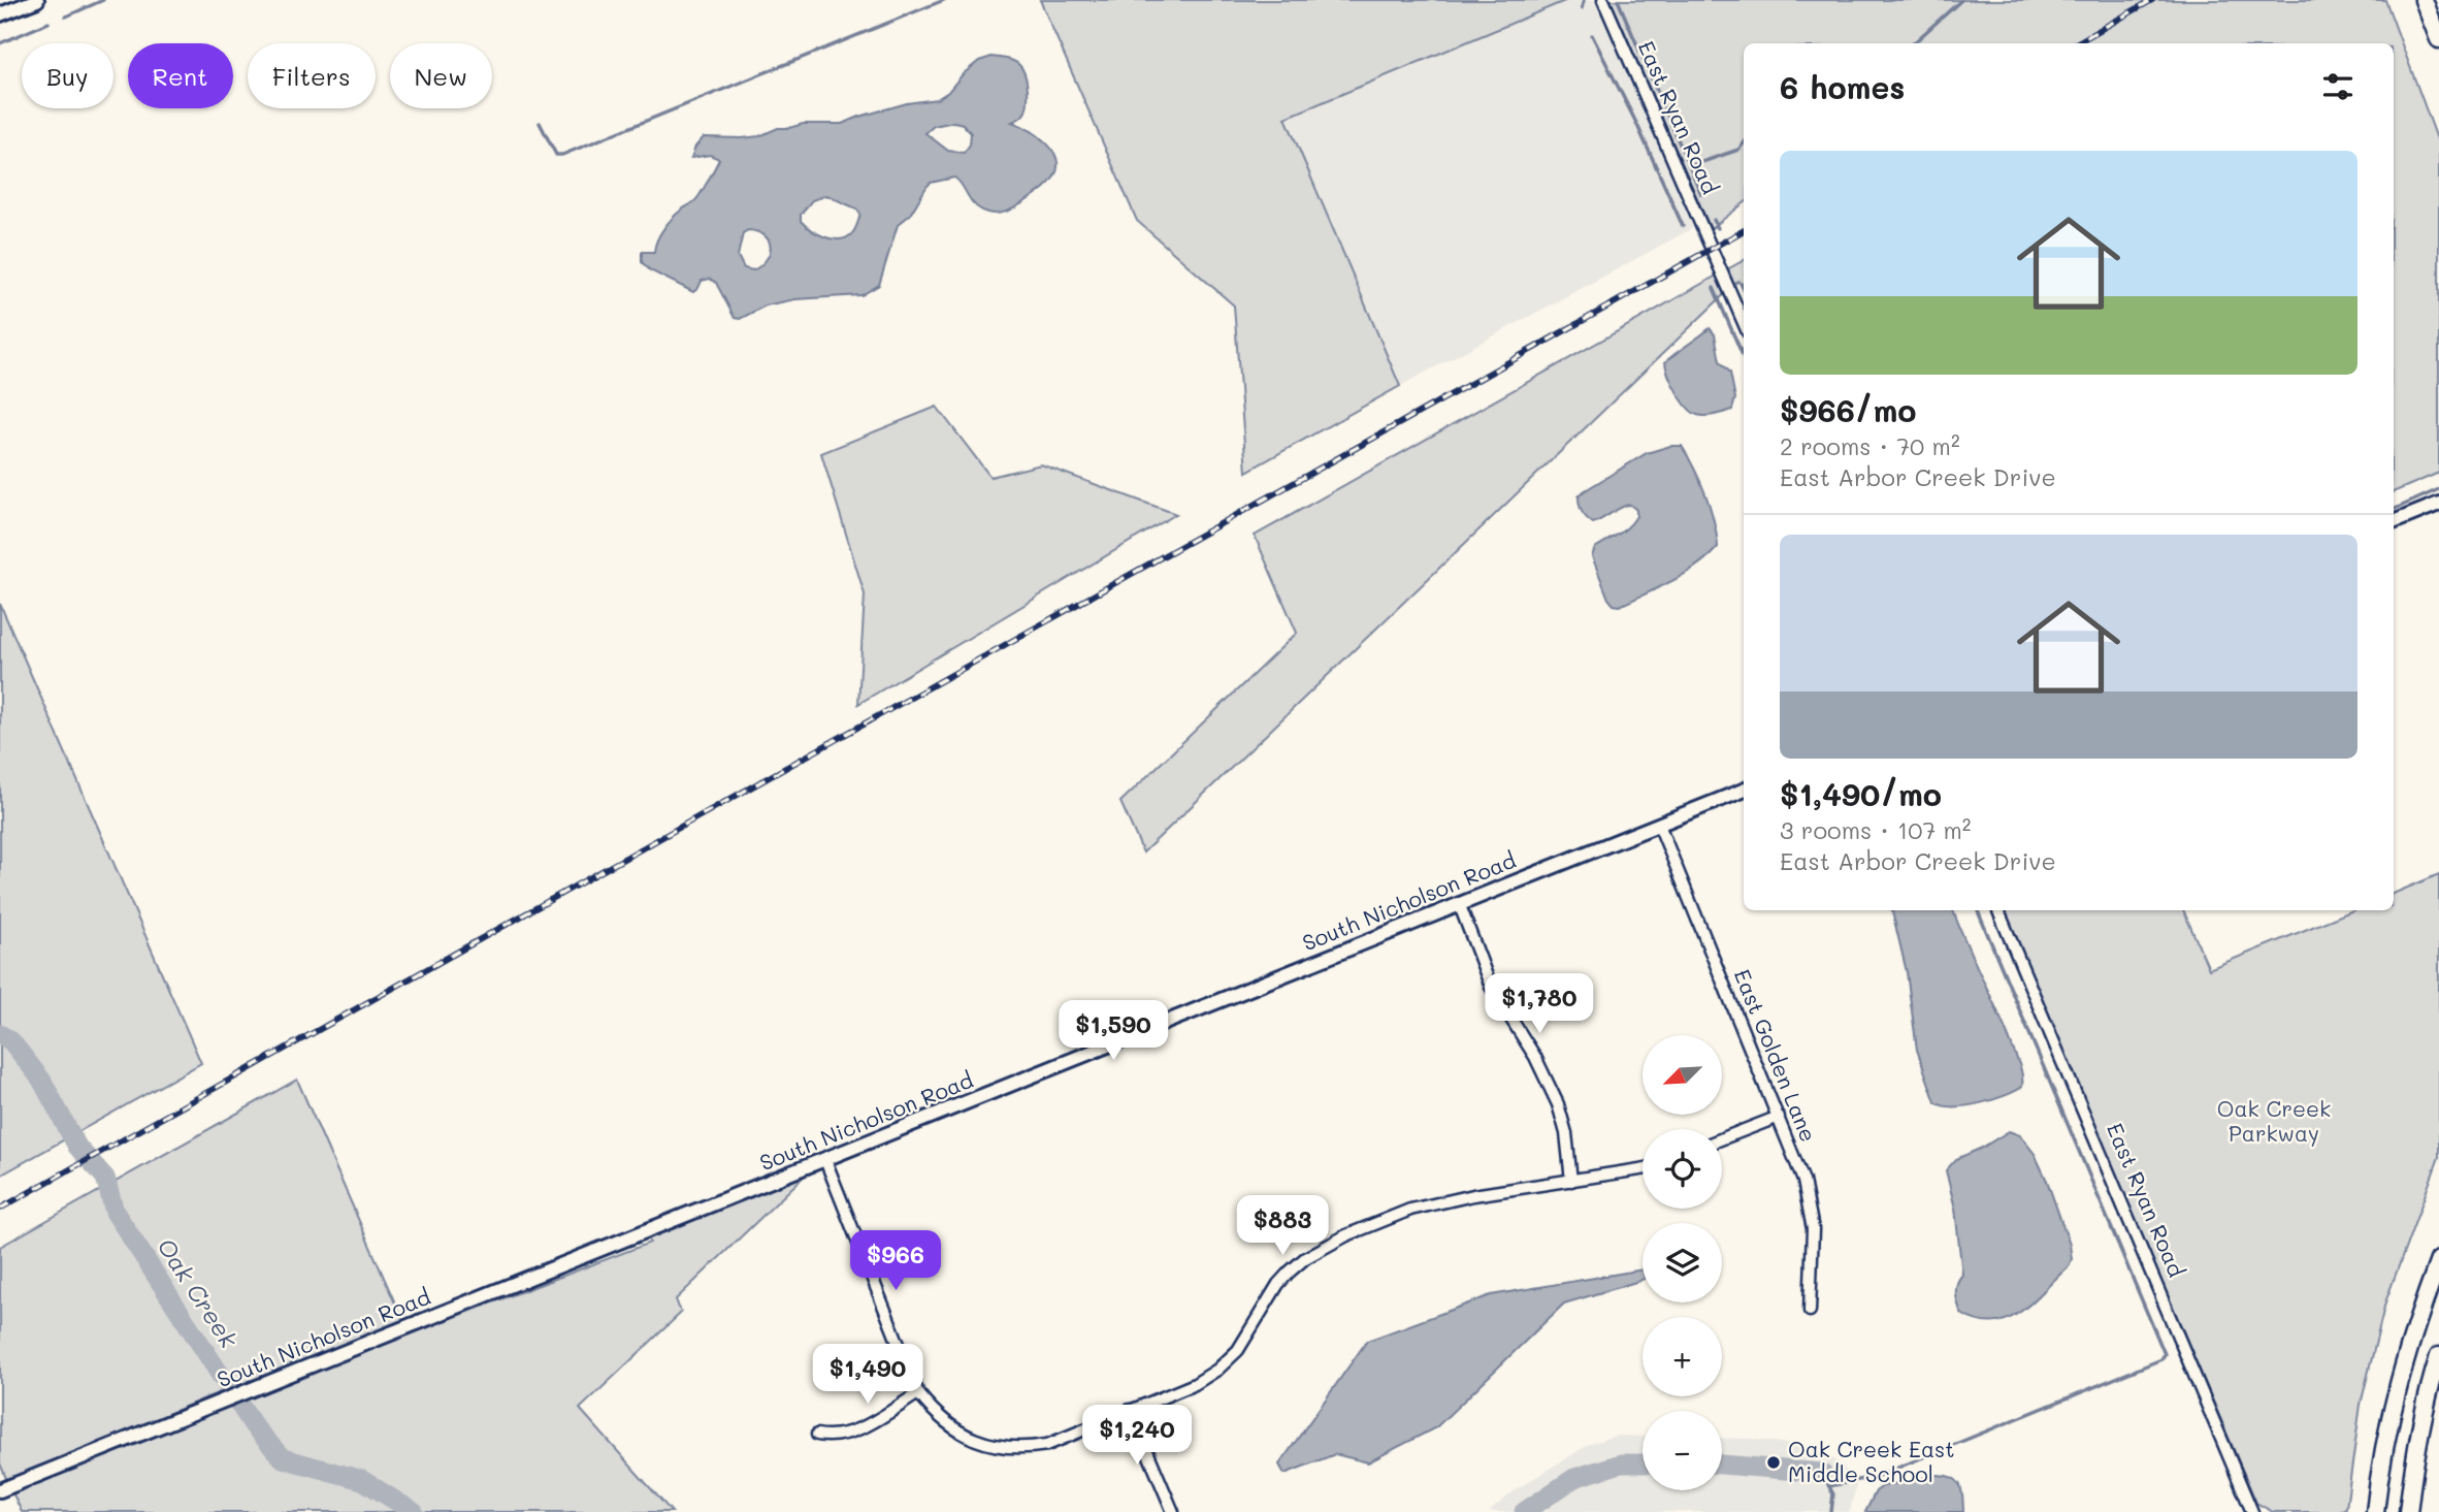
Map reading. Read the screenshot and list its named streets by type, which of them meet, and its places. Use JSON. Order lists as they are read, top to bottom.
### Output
{
  "streets": {
    "street": ["East Ryan Road", "South Nicholson Road", "East Golden Lane"]
  },
  "crossings": [
    ["South Nicholson Road", "East Golden Lane"]
  ],
  "water": ["Oak Creek"],
  "parks": ["Oak Creek Parkway"],
  "places": ["Oak Creek East Middle School"],
  "north": "bottom left",
  "page": {
    "chip": [
      "Buy",
      "Rent",
      "Filters",
      "New"
    ],
    "heading": "6 homes",
    "list": [
      {
        "name": "$966/mo",
        "note": "2 rooms · 70 m² · East Arbor Creek Drive"
      },
      {
        "name": "$1,490/mo",
        "note": "3 rooms · 107 m² · East Arbor Creek Drive"
      }
    ],
    "price": [
      "$1,780",
      "$1,590",
      "$883",
      "$966",
      "$1,490",
      "$1,240"
    ],
    "map_buttons": ["+", "−"]
  }
}
